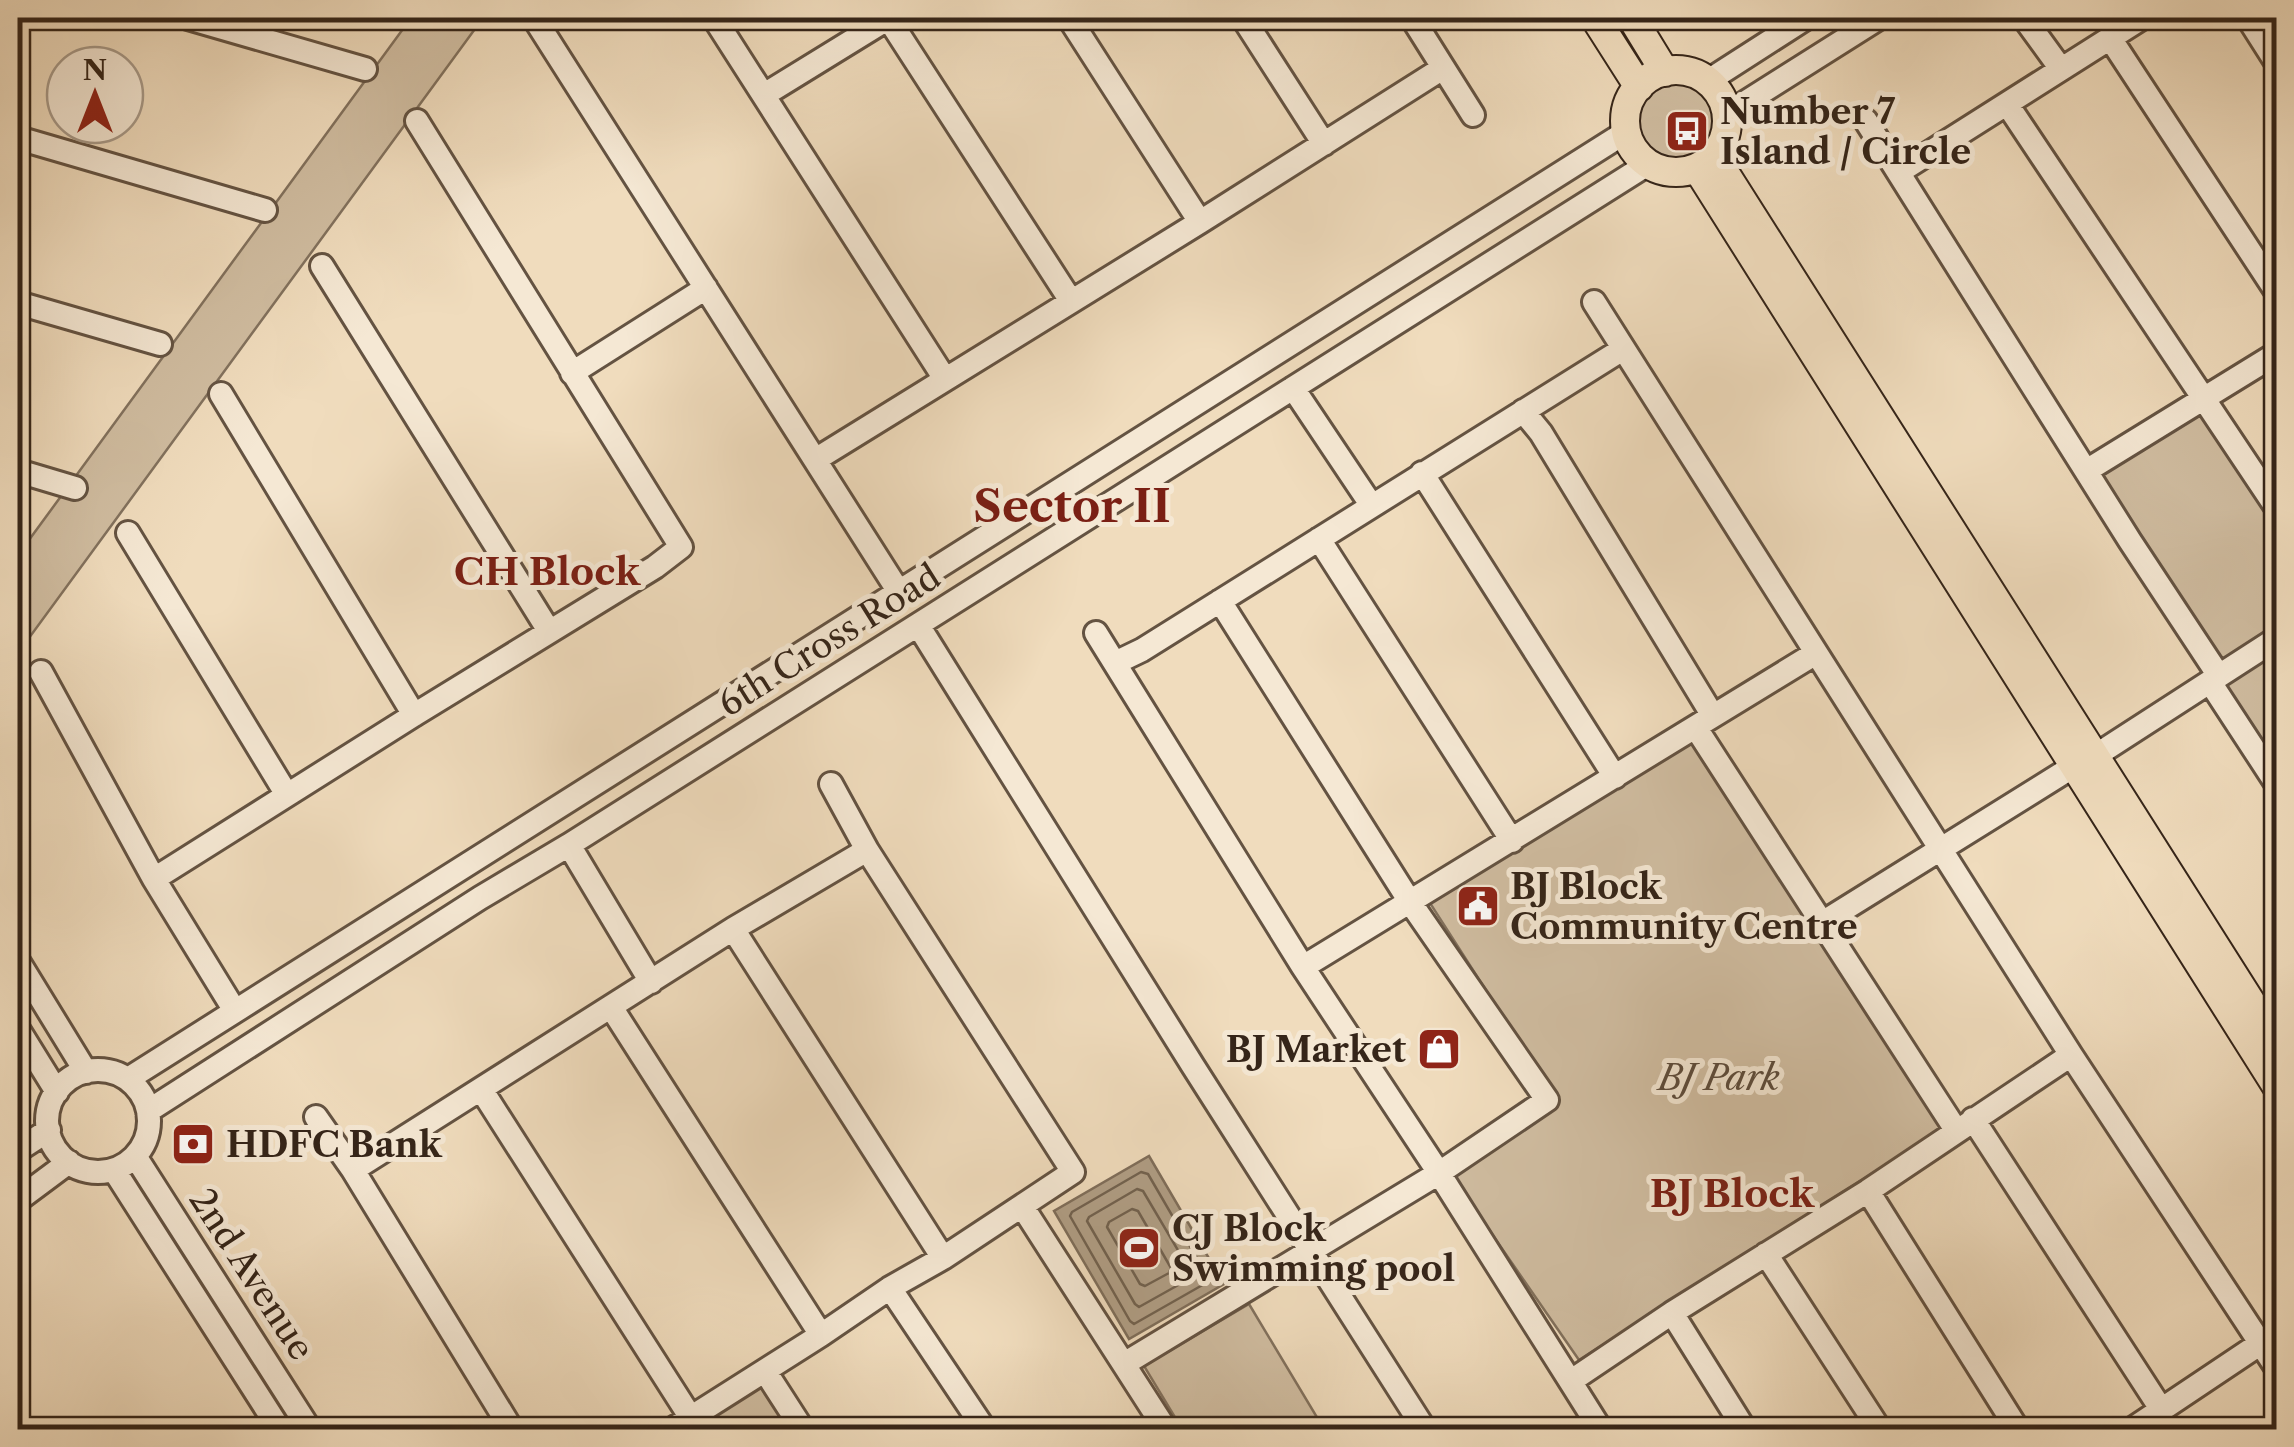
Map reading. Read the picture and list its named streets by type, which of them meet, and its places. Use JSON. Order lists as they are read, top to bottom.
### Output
{
  "streets": {
    "street": ["6th Cross Road", "2nd Avenue"]
  },
  "crossings": [
    ["6th Cross Road", "2nd Avenue"]
  ],
  "districts": ["Sector II", "CH Block", "BJ Block"],
  "parks": ["BJ Park"],
  "places": {
    "bus stop": ["Number 7 Island / Circle"],
    "public building": ["BJ Block Community Centre"],
    "shop": ["BJ Market"],
    "bank": ["HDFC Bank"],
    "sports": ["CJ Block Swimming pool"]
  },
  "north": "top"
}
